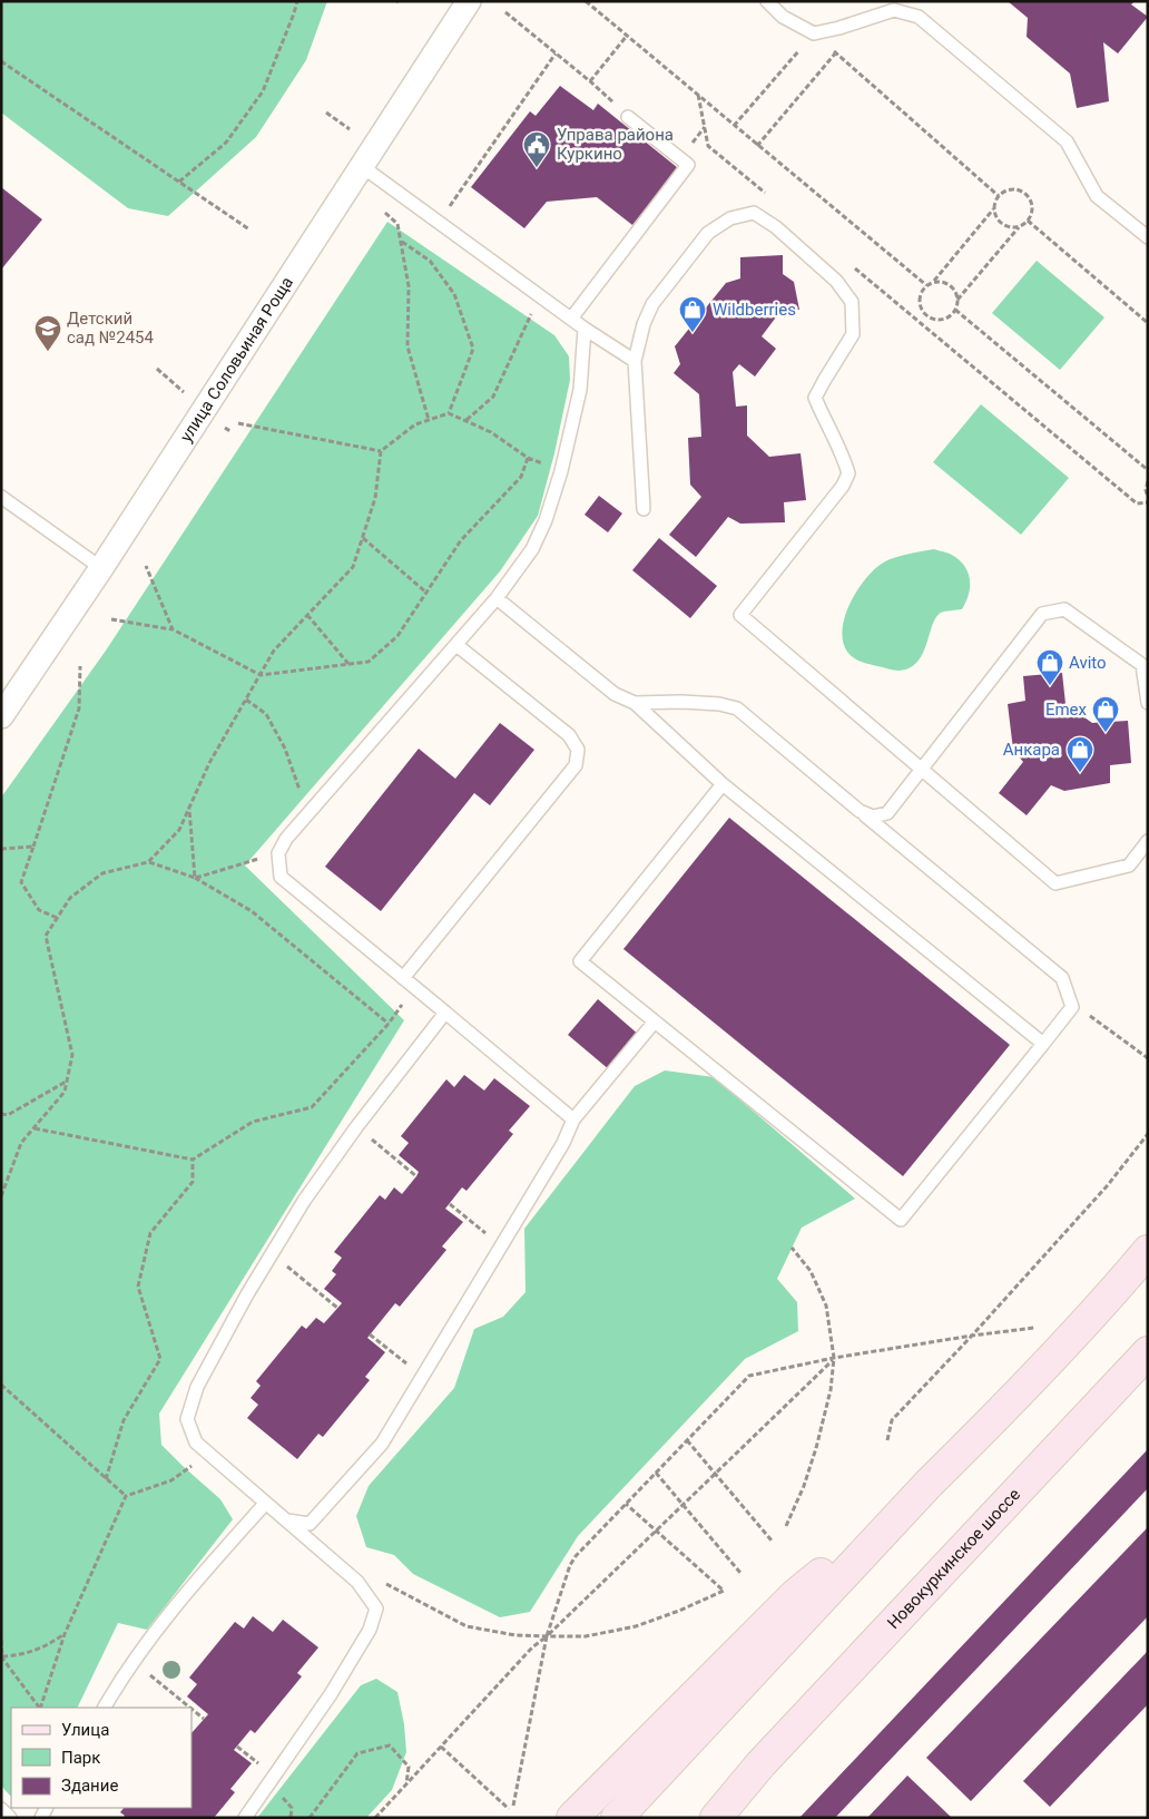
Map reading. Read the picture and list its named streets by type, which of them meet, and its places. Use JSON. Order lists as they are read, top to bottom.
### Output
{
  "streets": {
    "main road": ["Новокуркинское шоссе"],
    "street": ["улица Соловьиная Роща"]
  },
  "places": {
    "public building": ["Управа района Куркино"],
    "shop": [
      "Wildberries",
      "Avito",
      "Emex",
      "Анкара"
    ],
    "school or university": ["Детский сад №2454"]
  },
  "legend": ["Улица", "Парк", "Здание"]
}
